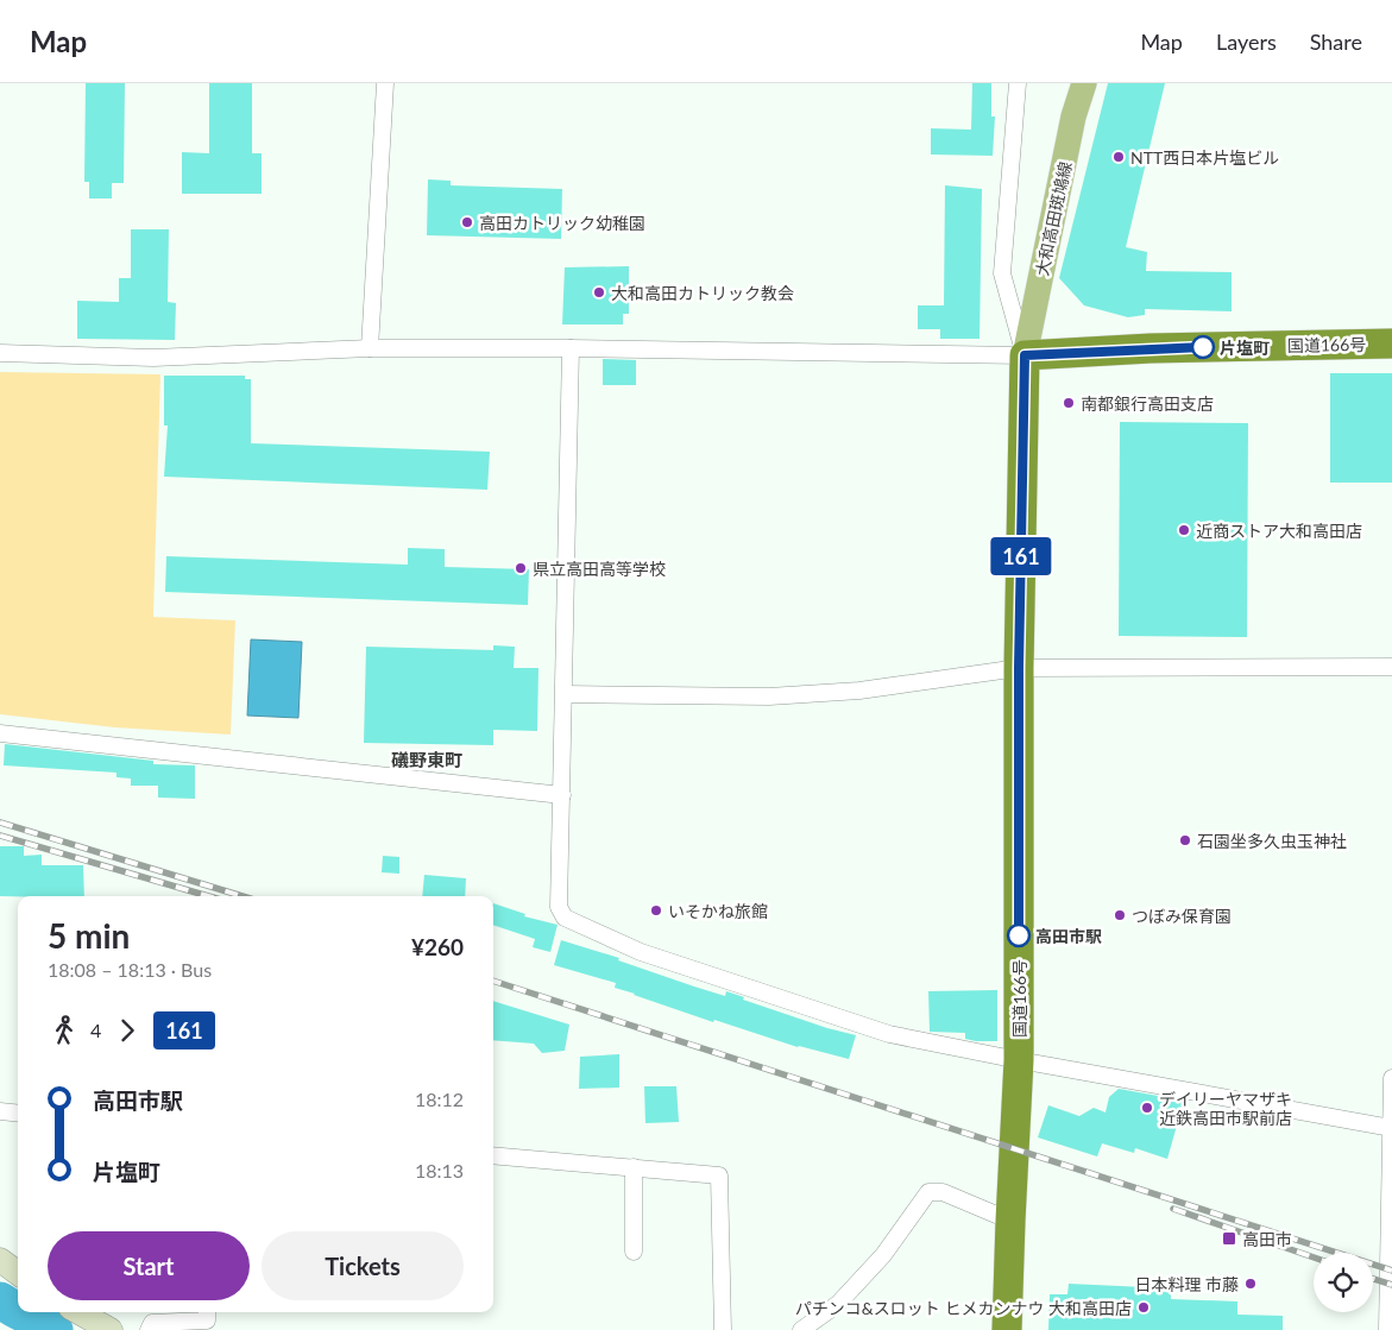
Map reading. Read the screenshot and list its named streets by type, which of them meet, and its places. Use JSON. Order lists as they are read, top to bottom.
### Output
{
  "streets": {
    "highway": ["国道166号"],
    "main road": ["大和高田斑鳩線"]
  },
  "crossings": [
    ["大和高田斑鳩線", "国道166号"]
  ],
  "districts": ["礒野東町"],
  "places": {
    "other": [
      "NTT西日本片塩ビル",
      "高田カトリック幼稚園",
      "大和高田カトリック教会",
      "片塩町",
      "南都銀行高田支店",
      "近商ストア大和高田店",
      "県立高田高等学校",
      "石園坐多久虫玉神社",
      "いそかね旅館",
      "つぼみ保育園",
      "高田市駅",
      "デイリーヤマザキ 近鉄高田市駅前店",
      "日本料理 市藤",
      "パチンコ&スロット ヒメカンナウ 大和高田店"
    ],
    "transit": ["高田市"]
  },
  "lines": ["bus line 161"],
  "page": {
    "header": "Map",
    "nav": ["Map", "Layers", "Share"],
    "on_map": "161",
    "heading": ["5 min", "18:08 – 18:13 · Bus", "¥260"],
    "legs": ["4", "161"],
    "list": [
      {
        "name": "高田市駅",
        "value": "18:12"
      },
      {
        "name": "片塩町",
        "value": "18:13"
      }
    ],
    "buttons": ["Start", "Tickets"]
  }
}
